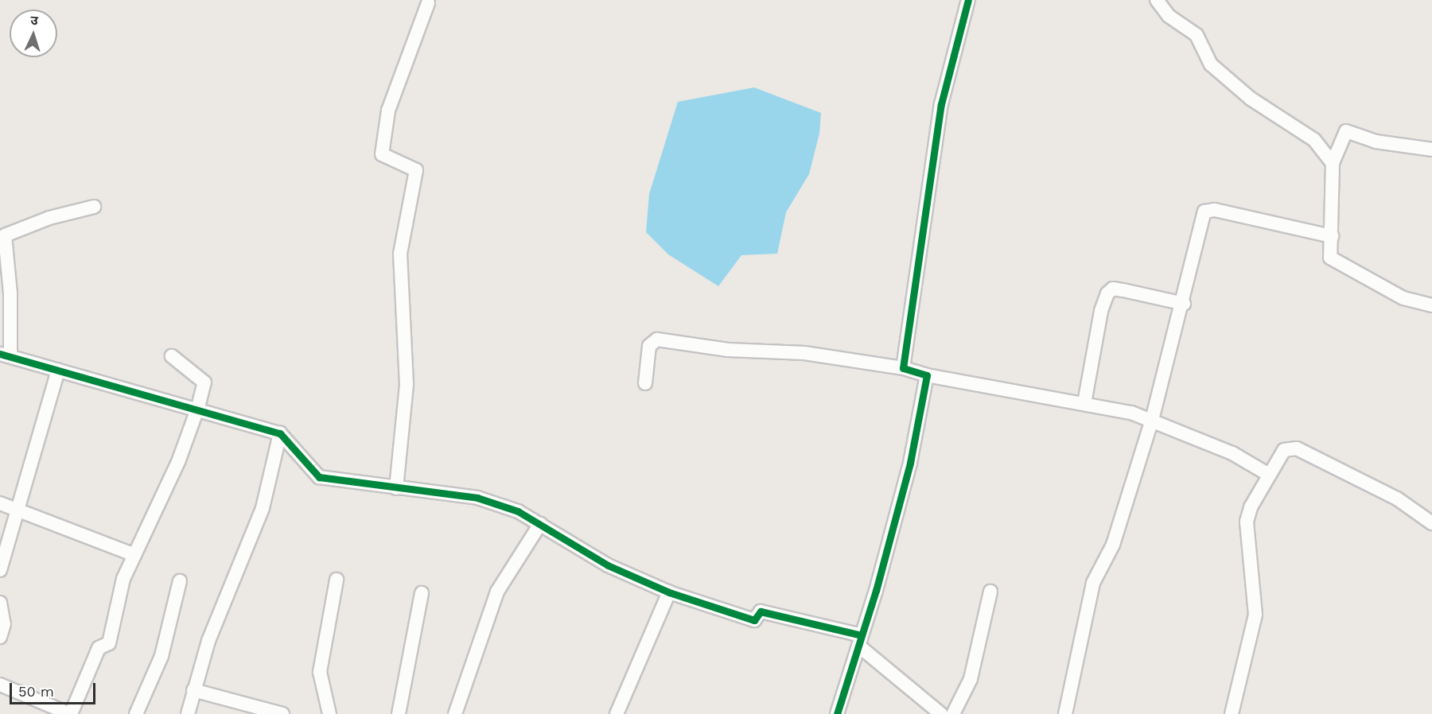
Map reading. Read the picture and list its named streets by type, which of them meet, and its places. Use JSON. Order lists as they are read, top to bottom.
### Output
{
  "scale_bar": "50 m",
  "north": "top"
}
